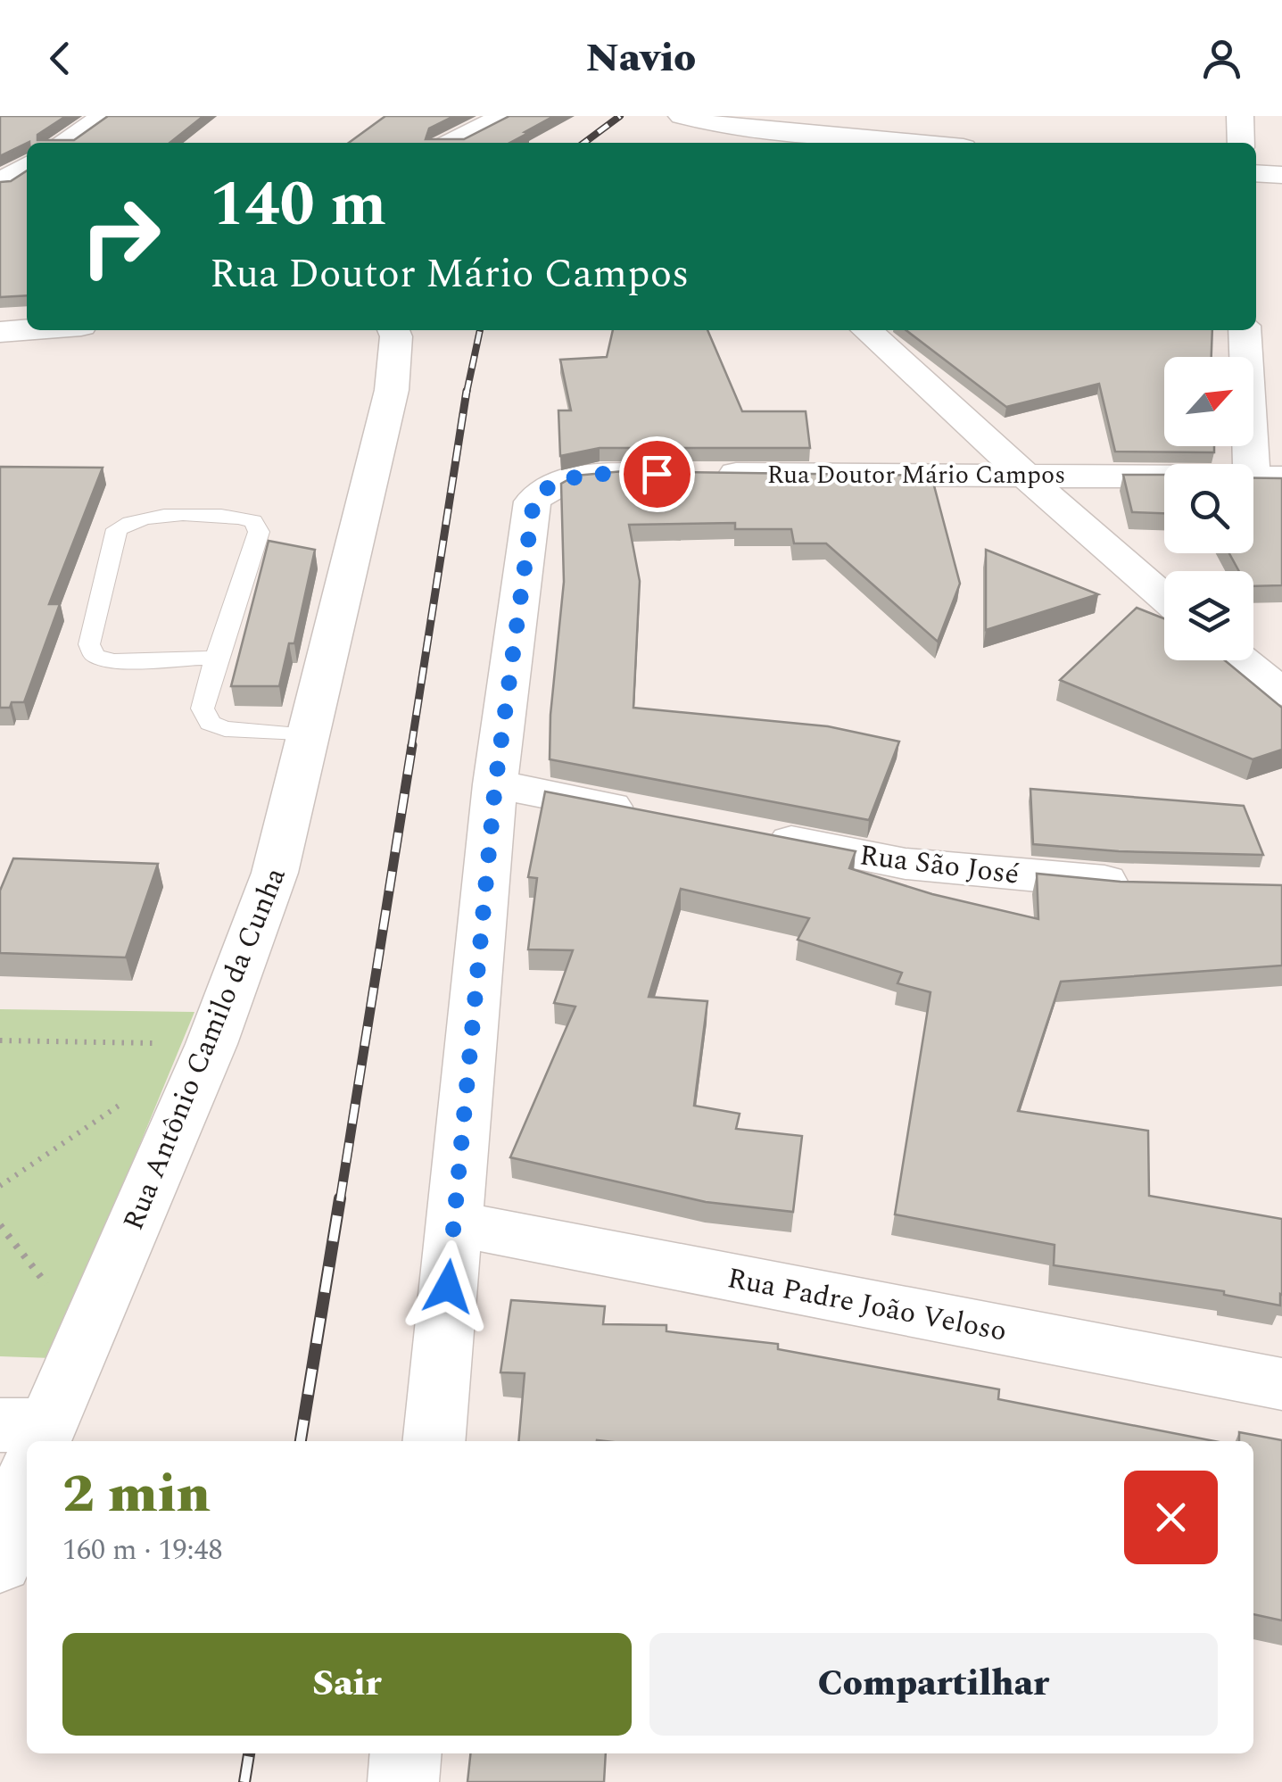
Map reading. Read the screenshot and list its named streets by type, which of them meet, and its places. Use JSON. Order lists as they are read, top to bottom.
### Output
{
  "streets": {
    "street": [
      "Rua Doutor Mário Campos",
      "Rua São José",
      "Rua Antônio Camilo da Cunha",
      "Rua Padre João Veloso"
    ]
  },
  "north": "top right",
  "page": {
    "header": "Navio",
    "turn": ["140 m", "Rua Doutor Mário Campos"],
    "heading": ["2 min", "160 m · 19:48"],
    "buttons": ["Sair", "Compartilhar"]
  }
}
